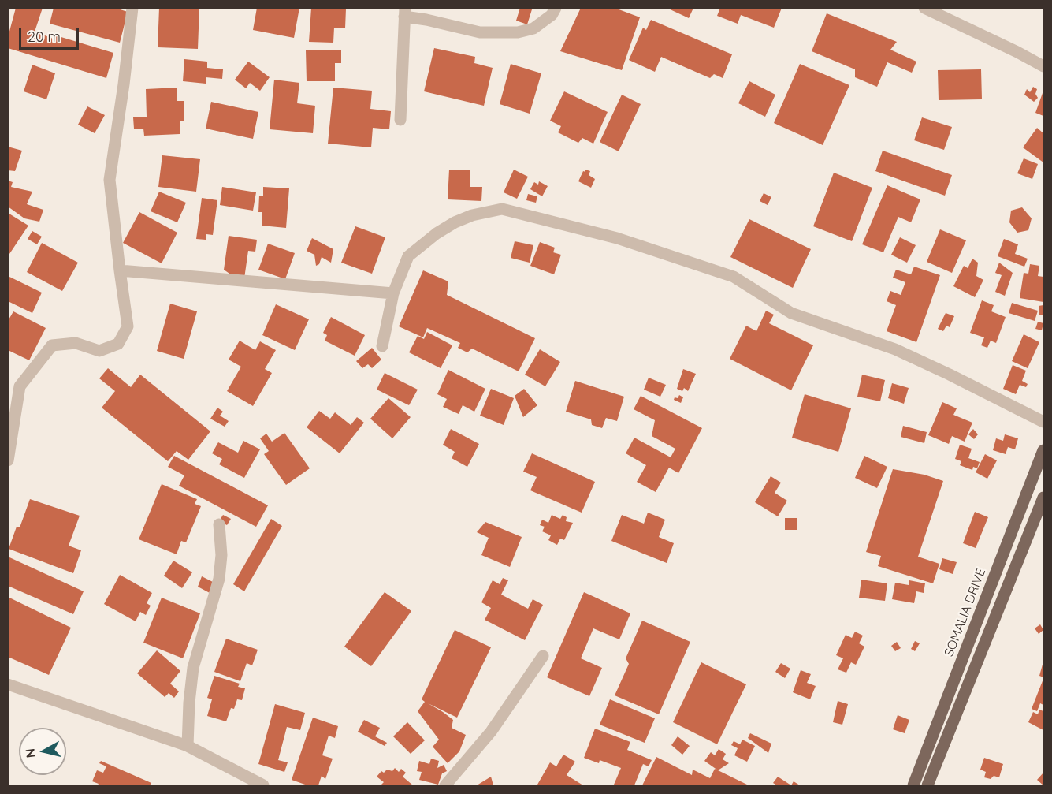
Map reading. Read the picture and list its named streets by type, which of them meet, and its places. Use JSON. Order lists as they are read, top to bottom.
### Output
{
  "streets": {
    "main road": ["SOMALIA DRIVE"]
  },
  "scale_bar": "20 m",
  "north": "left"
}
